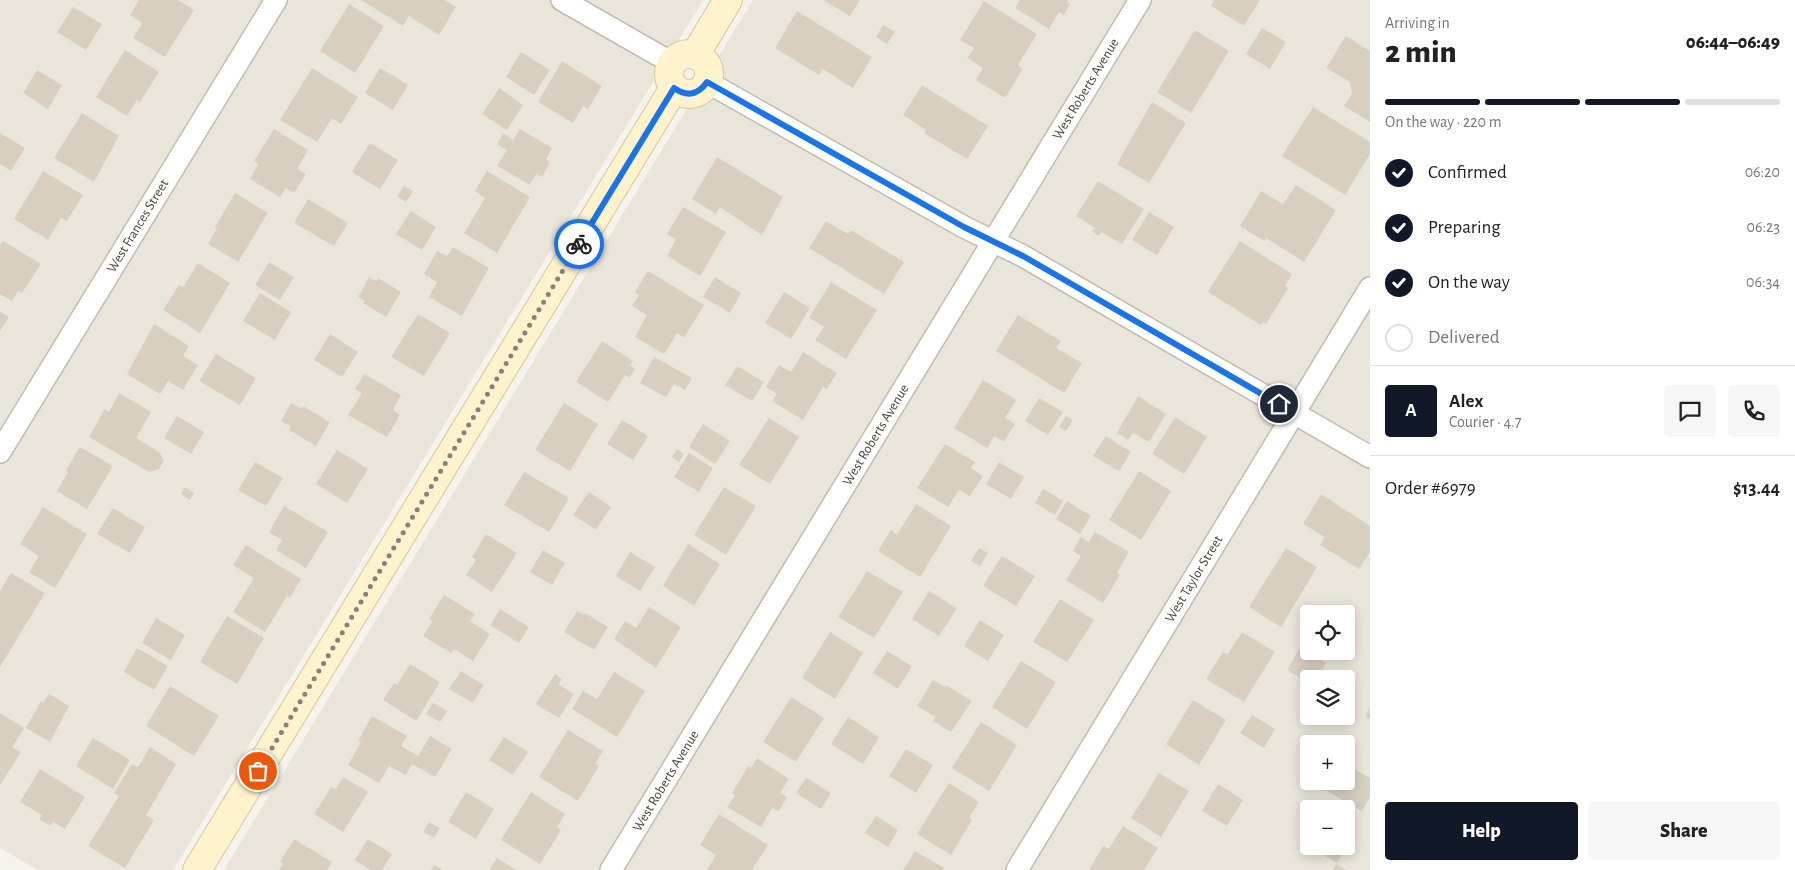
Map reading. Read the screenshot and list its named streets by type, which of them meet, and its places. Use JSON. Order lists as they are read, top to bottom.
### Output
{
  "streets": {
    "street": ["West Roberts Avenue", "West Frances Street", "West Taylor Street"]
  },
  "page": {
    "heading": ["2 min", "Arriving in", "06:44–06:49"],
    "panel": [
      "Alex",
      "Courier · 4.7",
      "Order #6979",
      "$13.44"
    ],
    "bar": "On the way · 220 m",
    "list": [
      ["Confirmed", "06:20"],
      ["Preparing", "06:23"],
      ["On the way", "06:34"],
      "Delivered"
    ],
    "round": "A",
    "map_buttons": ["+", "−"],
    "buttons": ["Help", "Share"]
  }
}
